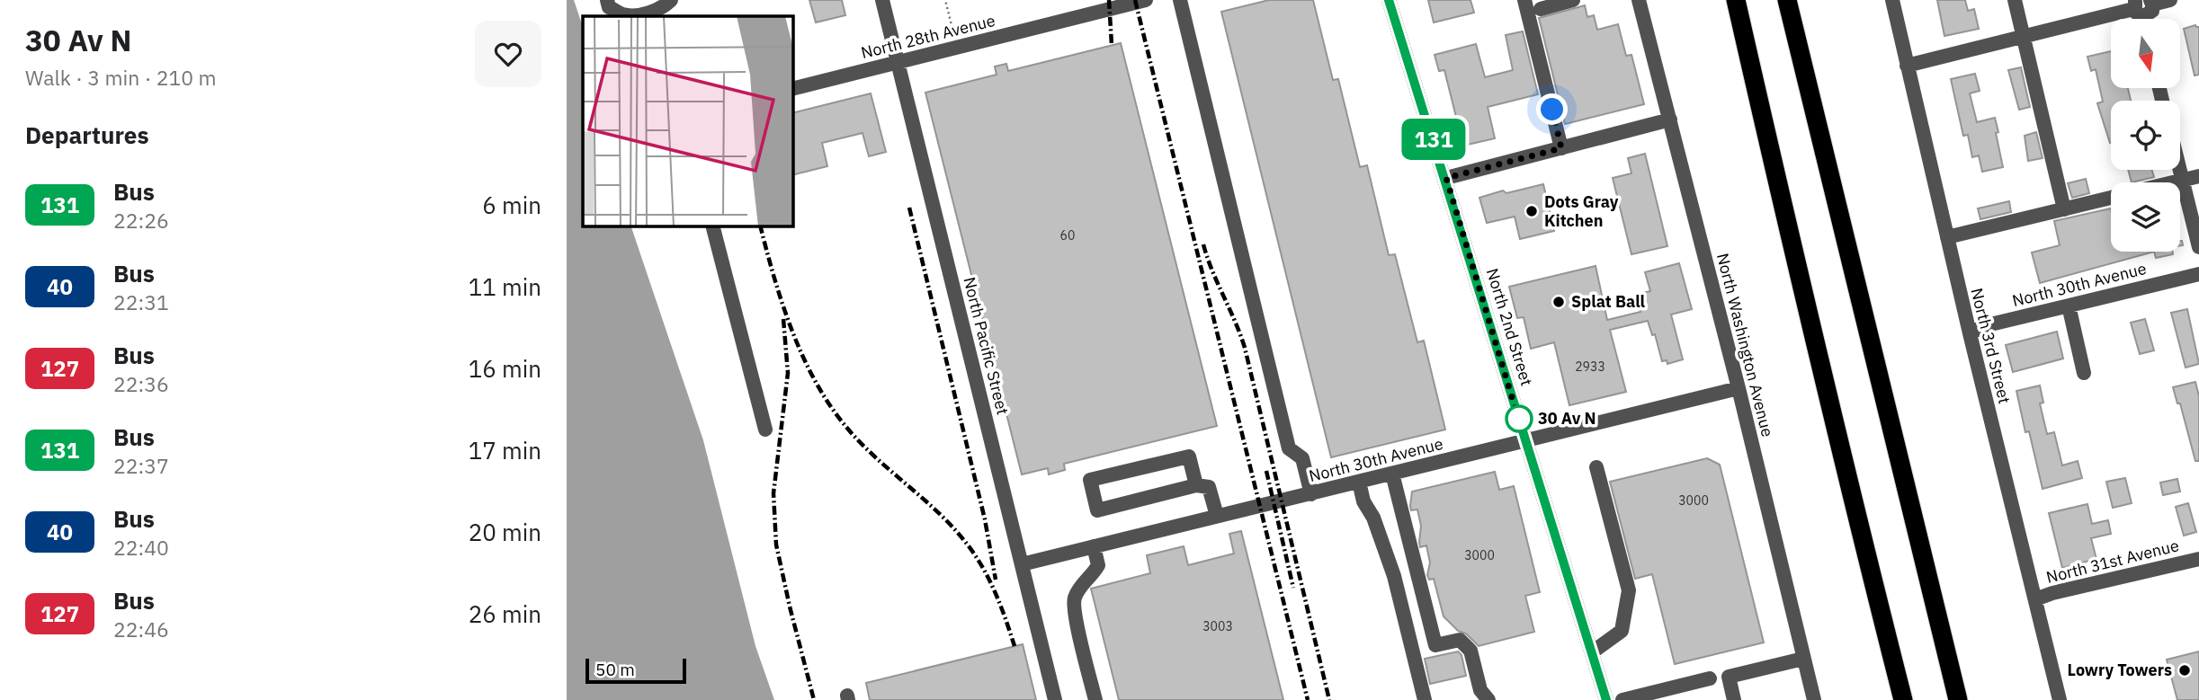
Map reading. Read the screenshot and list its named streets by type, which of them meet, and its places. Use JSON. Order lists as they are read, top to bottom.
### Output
{
  "streets": {
    "street": [
      "North 28th Avenue",
      "North 30th Avenue",
      "North 2nd Street",
      "North Washington Avenue",
      "North Pacific Street",
      "North 3rd Street",
      "North 31st Avenue"
    ]
  },
  "crossings": [
    ["North 28th Avenue", "North Pacific Street"],
    ["North 30th Avenue", "North 2nd Street"],
    ["North 30th Avenue", "North Washington Avenue"],
    ["North 30th Avenue", "North Pacific Street"],
    ["North 30th Avenue", "North 3rd Street"],
    ["North 3rd Street", "North 31st Avenue"]
  ],
  "places": [
    "Dots Gray Kitchen",
    "Splat Ball",
    "30 Av N",
    "Lowry Towers"
  ],
  "lines": ["bus line 131"],
  "house_numbers": [
    "60",
    "2933",
    "3000",
    "3000",
    "3003"
  ],
  "scale_bar": "50 m",
  "north": "bottom",
  "page": {
    "heading": [
      ["30 Av N", "Walk · 3 min · 210 m"],
      "Departures"
    ],
    "on_map": "131",
    "list": [
      {
        "mark": "131",
        "name": "Bus",
        "note": "22:26",
        "value": "6 min"
      },
      {
        "mark": "40",
        "name": "Bus",
        "note": "22:31",
        "value": "11 min"
      },
      {
        "mark": "127",
        "name": "Bus",
        "note": "22:36",
        "value": "16 min"
      },
      {
        "mark": "131",
        "name": "Bus",
        "note": "22:37",
        "value": "17 min"
      },
      {
        "mark": "40",
        "name": "Bus",
        "note": "22:40",
        "value": "20 min"
      },
      {
        "mark": "127",
        "name": "Bus",
        "note": "22:46",
        "value": "26 min"
      }
    ],
    "scale": "50 m"
  }
}
